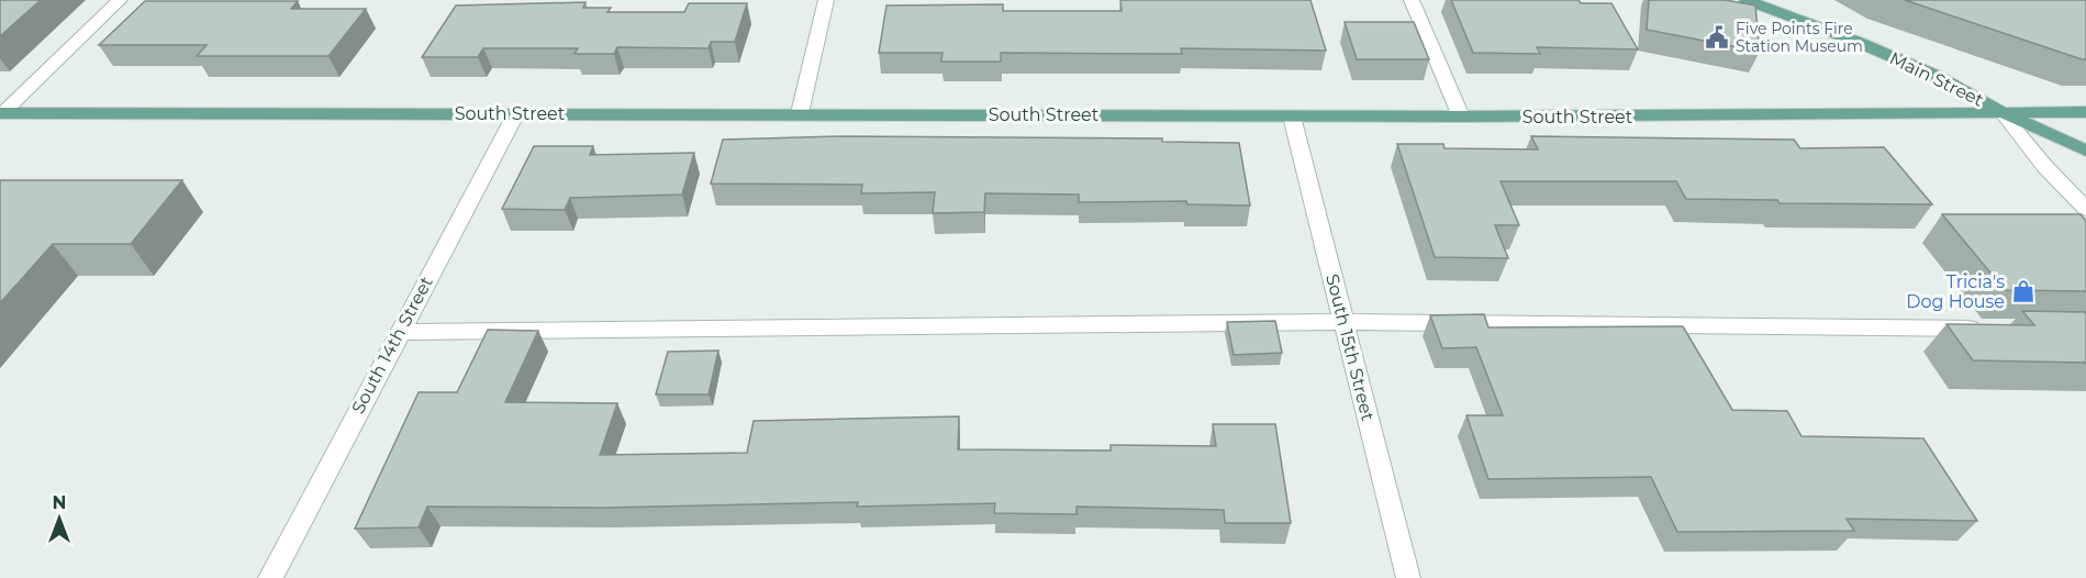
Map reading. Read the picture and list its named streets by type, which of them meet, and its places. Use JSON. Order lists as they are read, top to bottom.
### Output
{
  "streets": {
    "main road": ["Main Street", "South Street"],
    "street": ["South 14th Street", "South 15th Street"]
  },
  "crossings": [
    ["Main Street", "South Street"],
    ["South Street", "South 14th Street"],
    ["South Street", "South 15th Street"]
  ],
  "places": {
    "public building": ["Five Points Fire Station Museum"],
    "shop": ["Tricia's Dog House"]
  },
  "north": "top"
}
